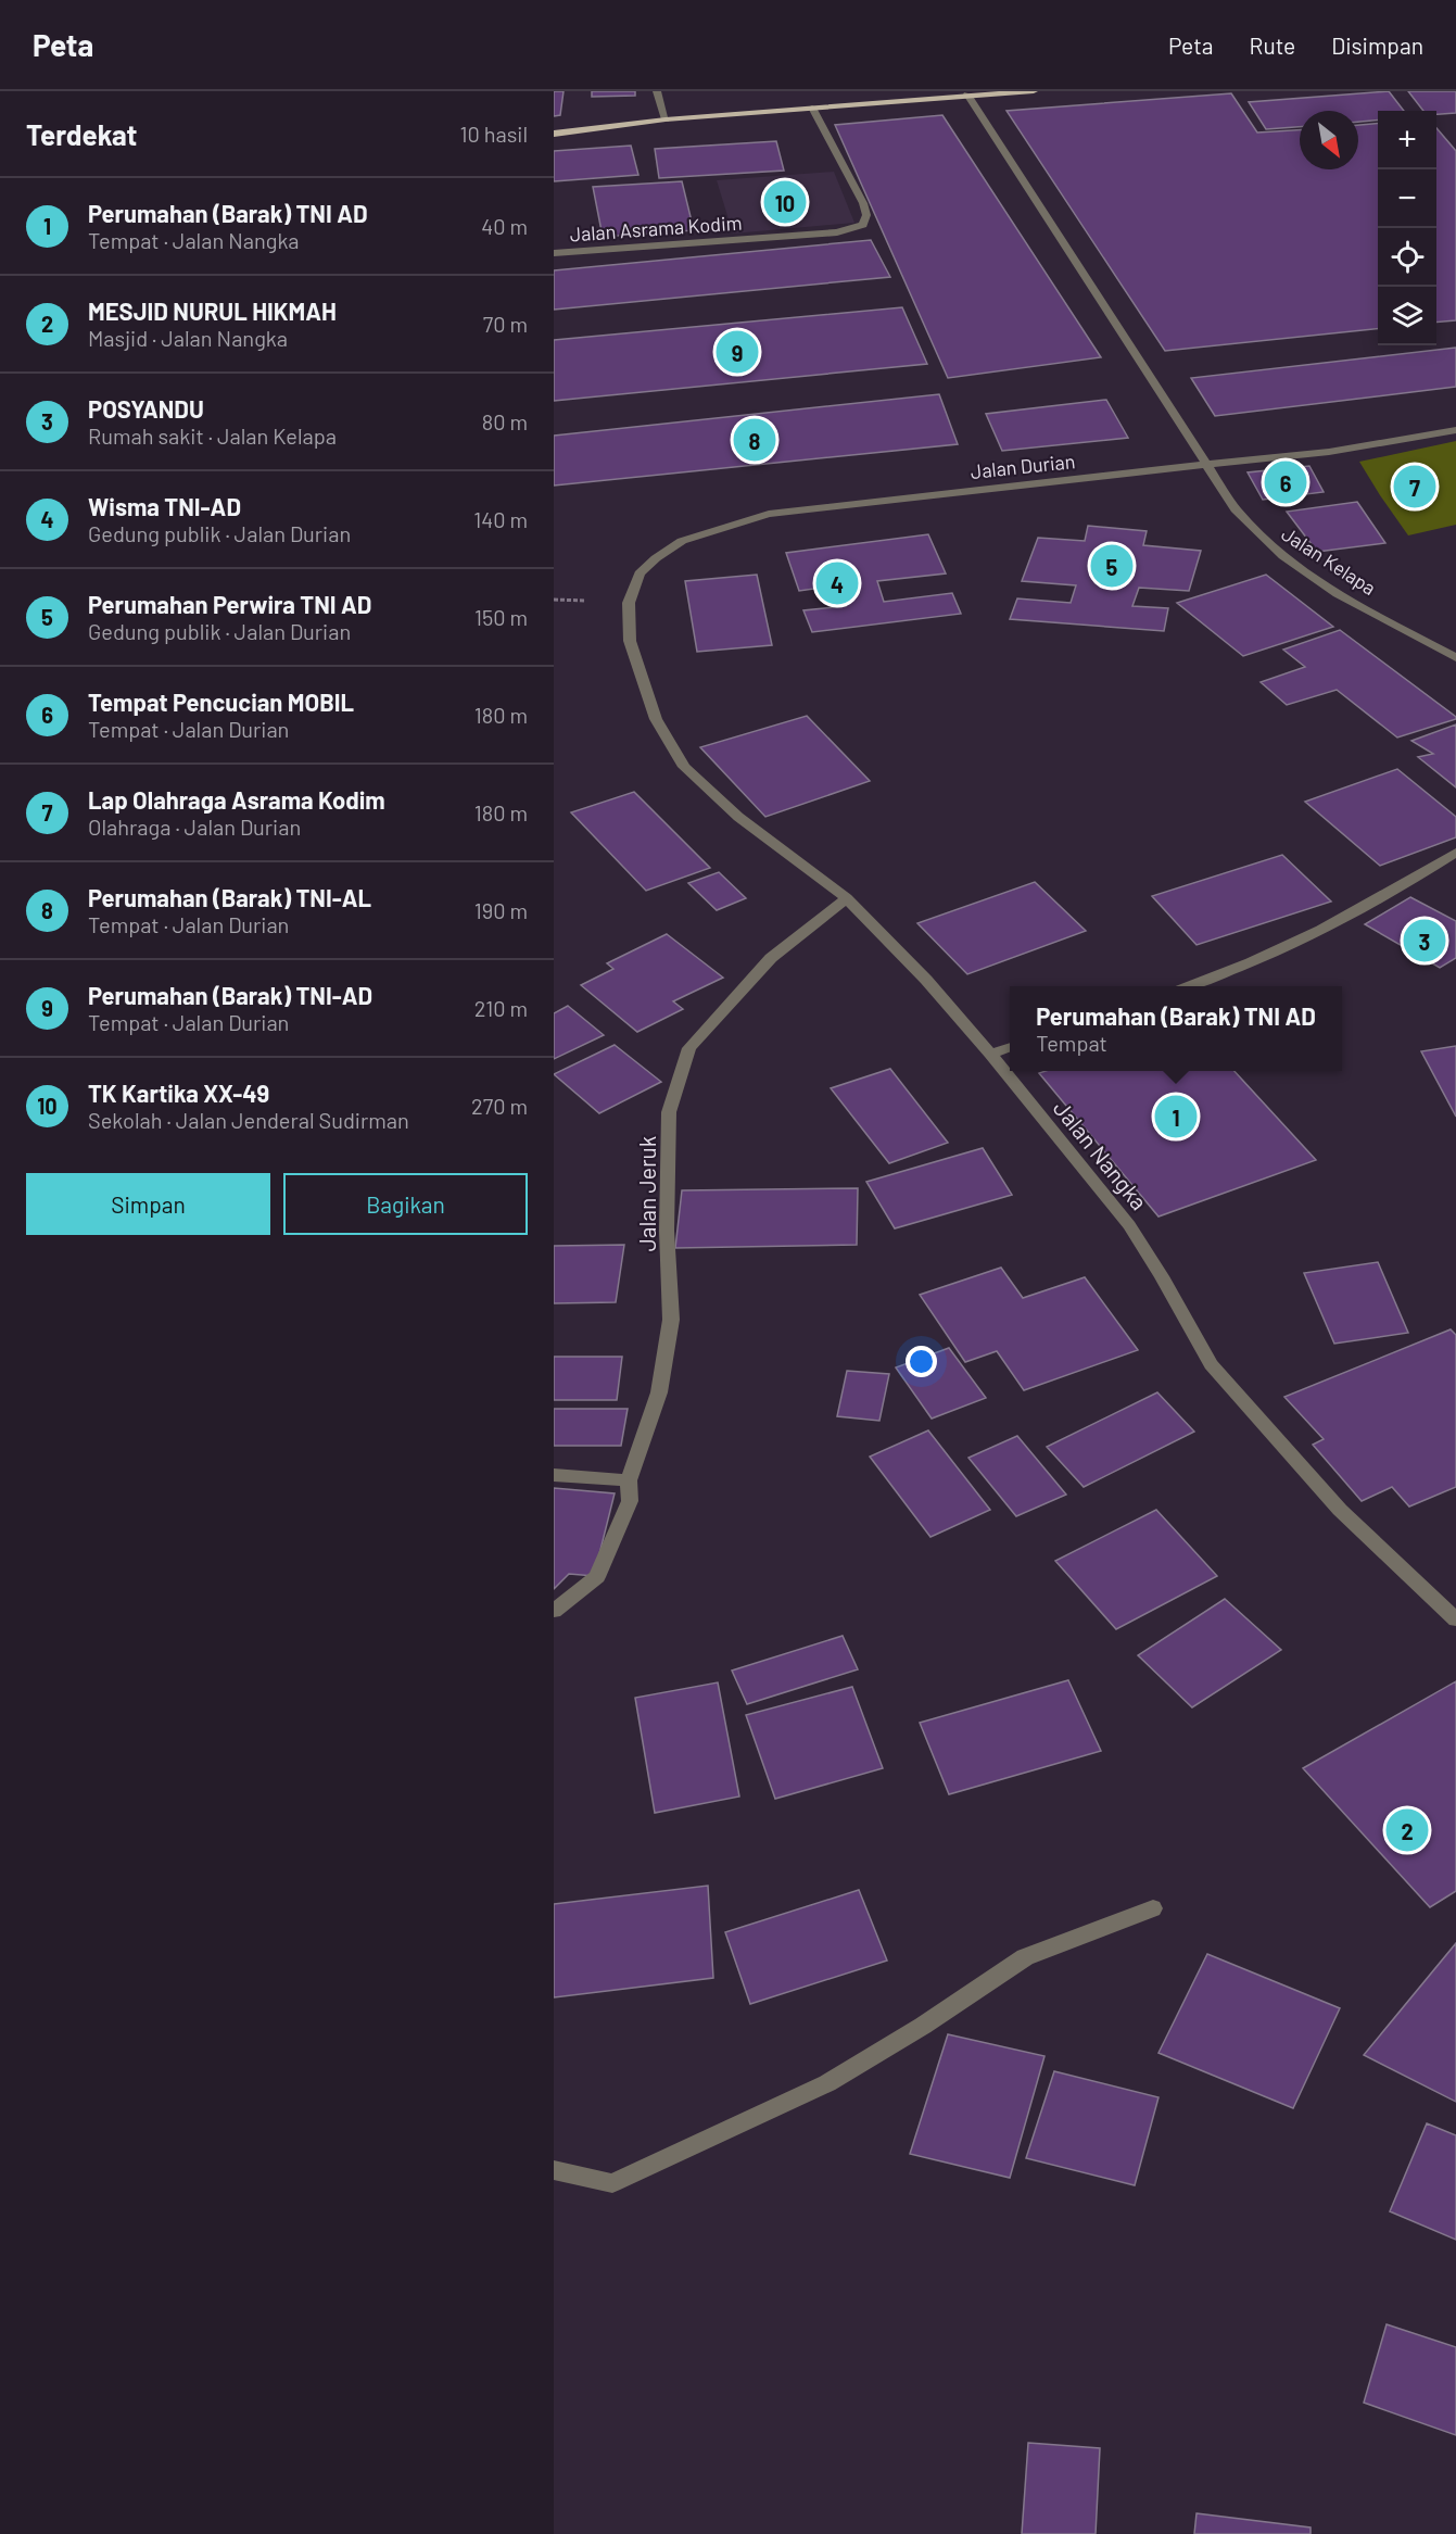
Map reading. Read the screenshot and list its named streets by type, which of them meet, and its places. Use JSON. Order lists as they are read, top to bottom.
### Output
{
  "streets": {
    "street": [
      "Jalan Asrama Kodim",
      "Jalan Durian",
      "Jalan Kelapa",
      "Jalan Nangka",
      "Jalan Jeruk"
    ]
  },
  "crossings": [
    ["Jalan Durian", "Jalan Kelapa"],
    ["Jalan Durian", "Jalan Nangka"],
    ["Jalan Nangka", "Jalan Jeruk"]
  ],
  "north": "bottom right",
  "page": {
    "header": "Peta",
    "nav": ["Peta", "Rute", "Disimpan"],
    "heading": ["Terdekat", "10 hasil"],
    "map_buttons": ["+", "−"],
    "list": [
      {
        "mark": "1",
        "name": "Perumahan (Barak) TNI AD",
        "note": "Tempat · Jalan Nangka",
        "value": "40 m"
      },
      {
        "mark": "2",
        "name": "MESJID NURUL HIKMAH",
        "note": "Masjid · Jalan Nangka",
        "value": "70 m"
      },
      {
        "mark": "3",
        "name": "POSYANDU",
        "note": "Rumah sakit · Jalan Kelapa",
        "value": "80 m"
      },
      {
        "mark": "4",
        "name": "Wisma TNI-AD",
        "note": "Gedung publik · Jalan Durian",
        "value": "140 m"
      },
      {
        "mark": "5",
        "name": "Perumahan Perwira TNI AD",
        "note": "Gedung publik · Jalan Durian",
        "value": "150 m"
      },
      {
        "mark": "6",
        "name": "Tempat Pencucian MOBIL",
        "note": "Tempat · Jalan Durian",
        "value": "180 m"
      },
      {
        "mark": "7",
        "name": "Lap Olahraga Asrama Kodim",
        "note": "Olahraga · Jalan Durian",
        "value": "180 m"
      },
      {
        "mark": "8",
        "name": "Perumahan (Barak) TNI-AL",
        "note": "Tempat · Jalan Durian",
        "value": "190 m"
      },
      {
        "mark": "9",
        "name": "Perumahan (Barak) TNI-AD",
        "note": "Tempat · Jalan Durian",
        "value": "210 m"
      },
      {
        "mark": "10",
        "name": "TK Kartika XX-49",
        "note": "Sekolah · Jalan Jenderal Sudirman",
        "value": "270 m"
      }
    ],
    "pins": [
      "10",
      "9",
      "8",
      "6",
      "7",
      "5",
      "4",
      "3",
      "1",
      "2"
    ],
    "popup": ["Perumahan (Barak) TNI AD", "Tempat"],
    "buttons": ["Simpan", "Bagikan"]
  }
}
